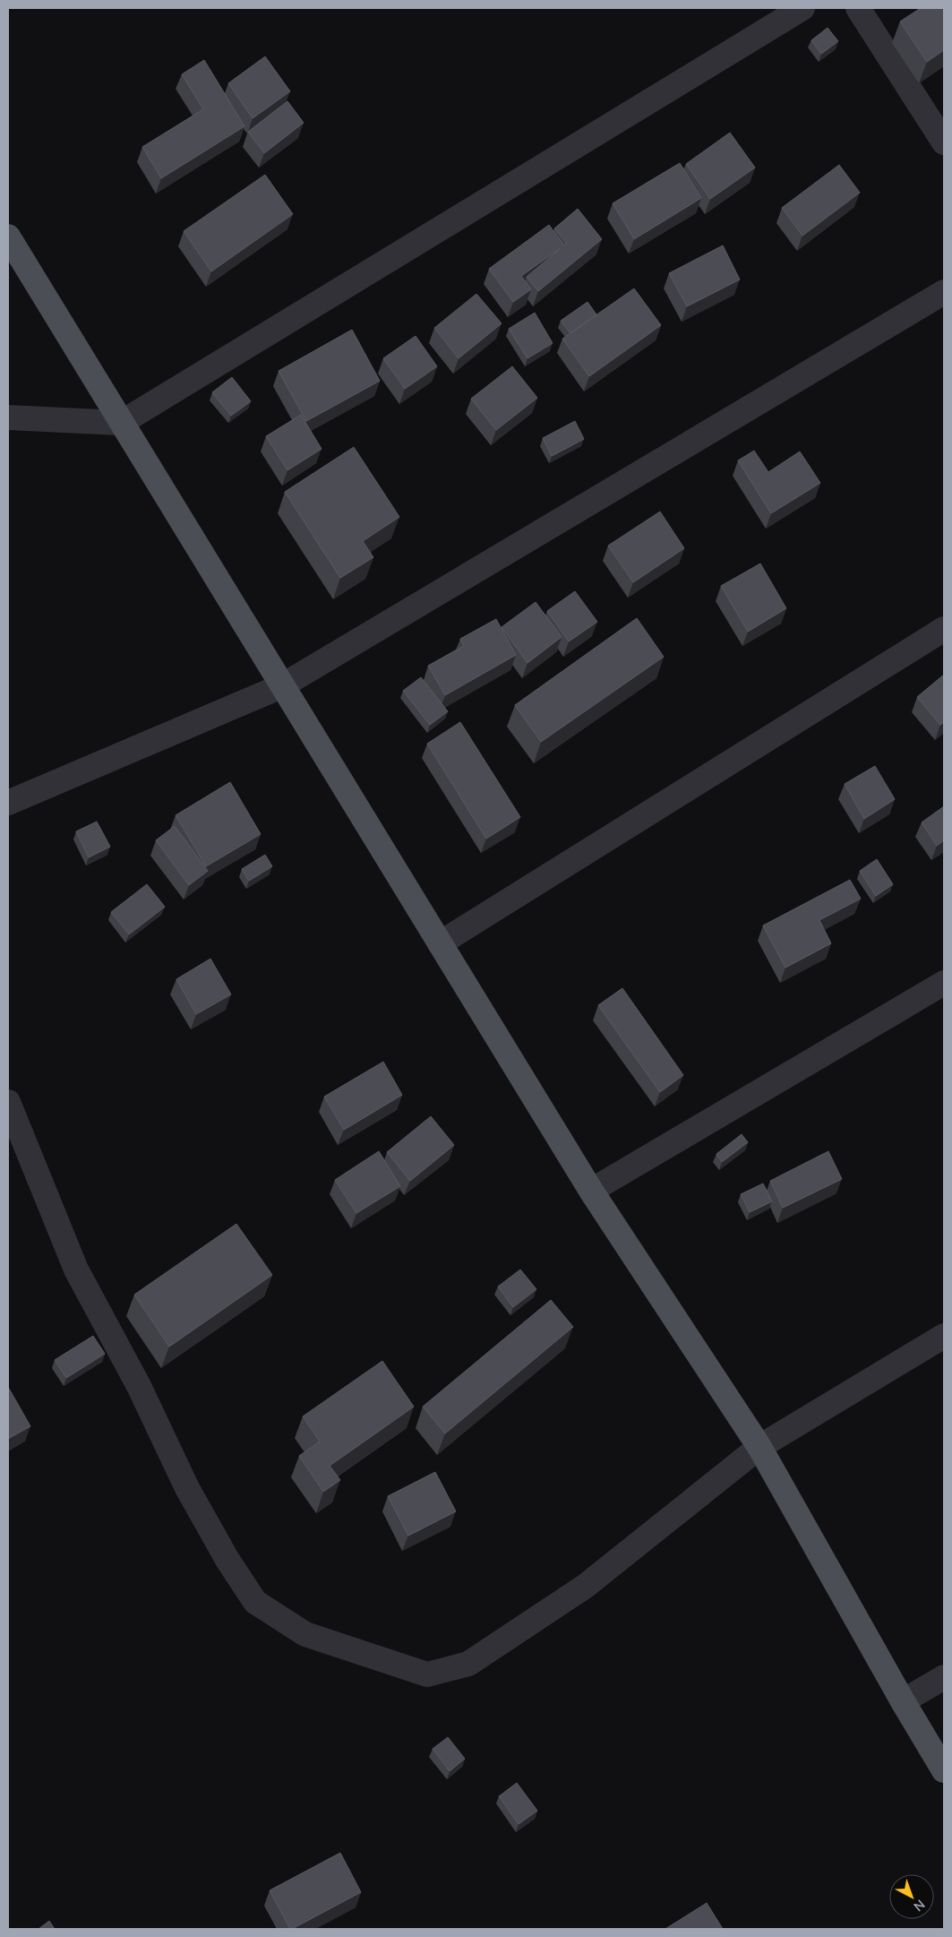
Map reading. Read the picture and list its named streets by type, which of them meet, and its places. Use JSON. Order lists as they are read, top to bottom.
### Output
{
  "north": "bottom right"
}
